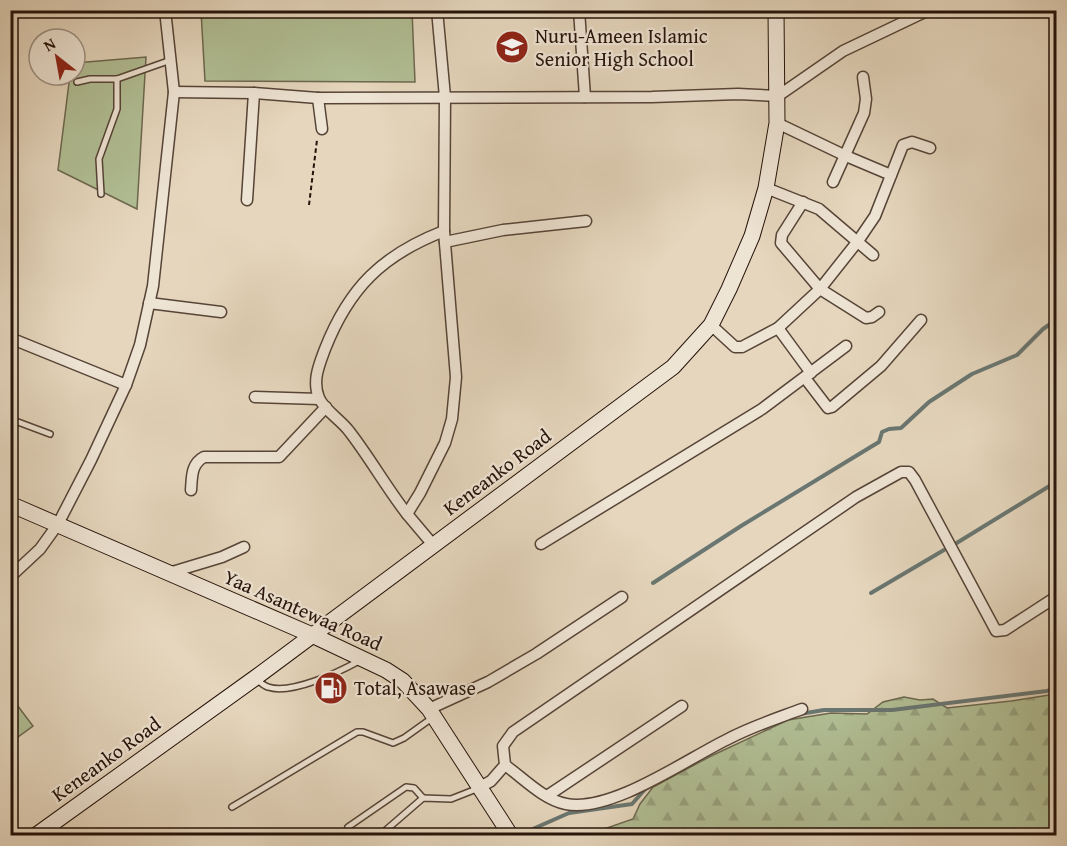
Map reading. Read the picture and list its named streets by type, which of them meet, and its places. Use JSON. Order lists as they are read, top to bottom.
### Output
{
  "streets": {
    "street": ["Keneanko Road", "Yaa Asantewaa Road"]
  },
  "crossings": [
    ["Keneanko Road", "Yaa Asantewaa Road"]
  ],
  "places": {
    "school or university": ["Nuru-Ameen Islamic Senior High School"],
    "fuel station": ["Total, Asawase"]
  },
  "north": "top left"
}
